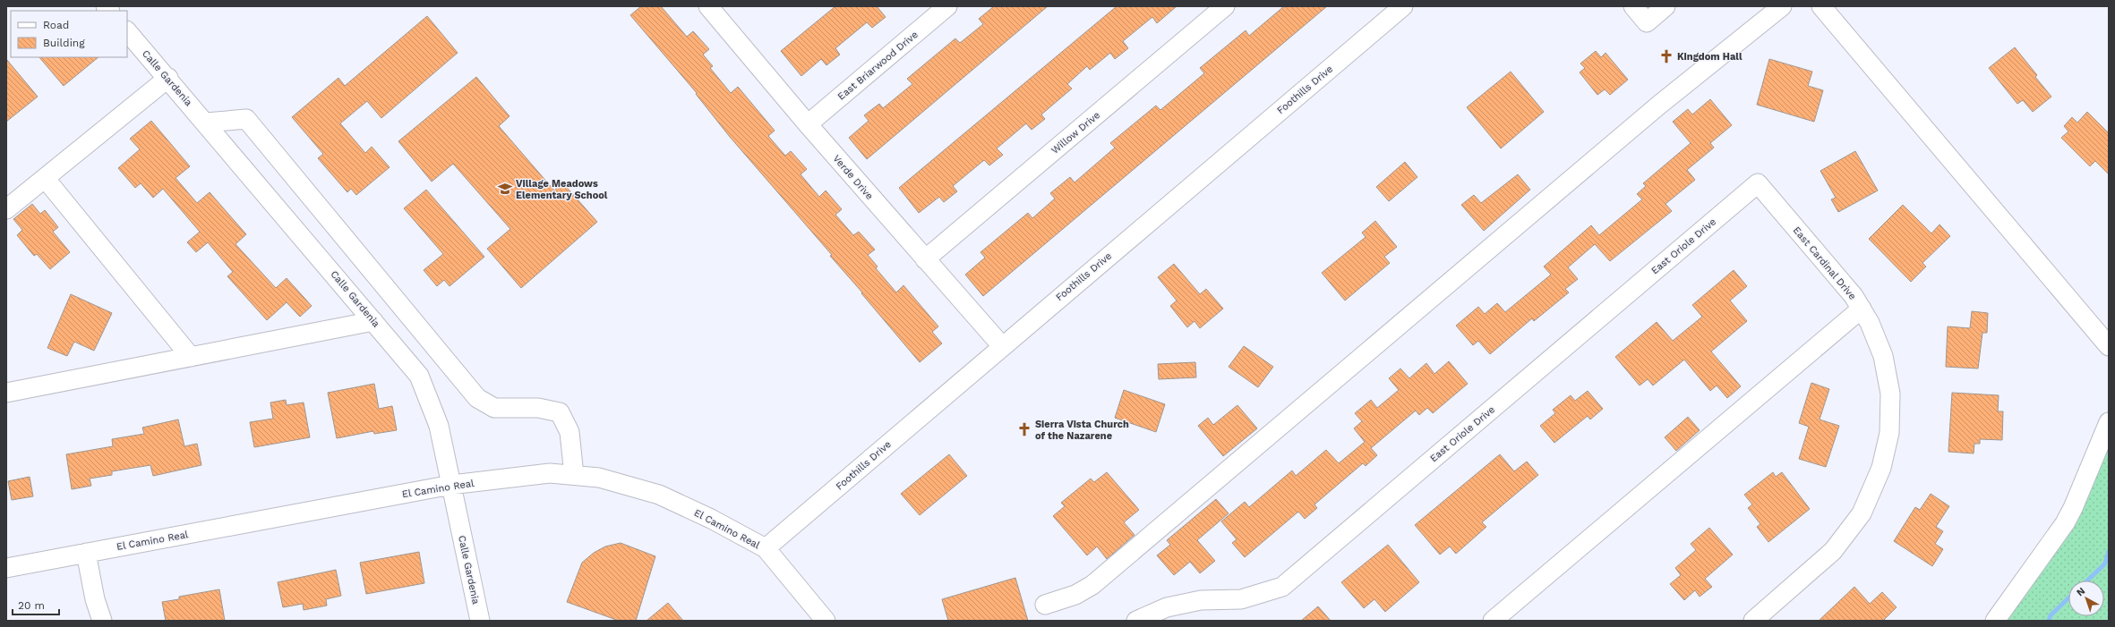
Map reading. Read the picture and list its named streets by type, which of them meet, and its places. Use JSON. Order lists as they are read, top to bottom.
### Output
{
  "streets": {
    "street": [
      "East Briarwood Drive",
      "Calle Gardenia",
      "Foothills Drive",
      "Willow Drive",
      "Verde Drive",
      "East Oriole Drive",
      "East Cardinal Drive",
      "El Camino Real"
    ]
  },
  "crossings": [
    ["East Briarwood Drive", "Verde Drive"],
    ["Calle Gardenia", "El Camino Real"],
    ["Foothills Drive", "Verde Drive"],
    ["Foothills Drive", "El Camino Real"],
    ["Willow Drive", "Verde Drive"],
    ["East Oriole Drive", "East Cardinal Drive"]
  ],
  "places": {
    "church": ["Kingdom Hall", "Sierra Vista Church of the Nazarene"],
    "school or university": ["Village Meadows Elementary School"]
  },
  "legend": ["Road", "Building"],
  "scale_bar": "20 m",
  "north": "top left"
}
